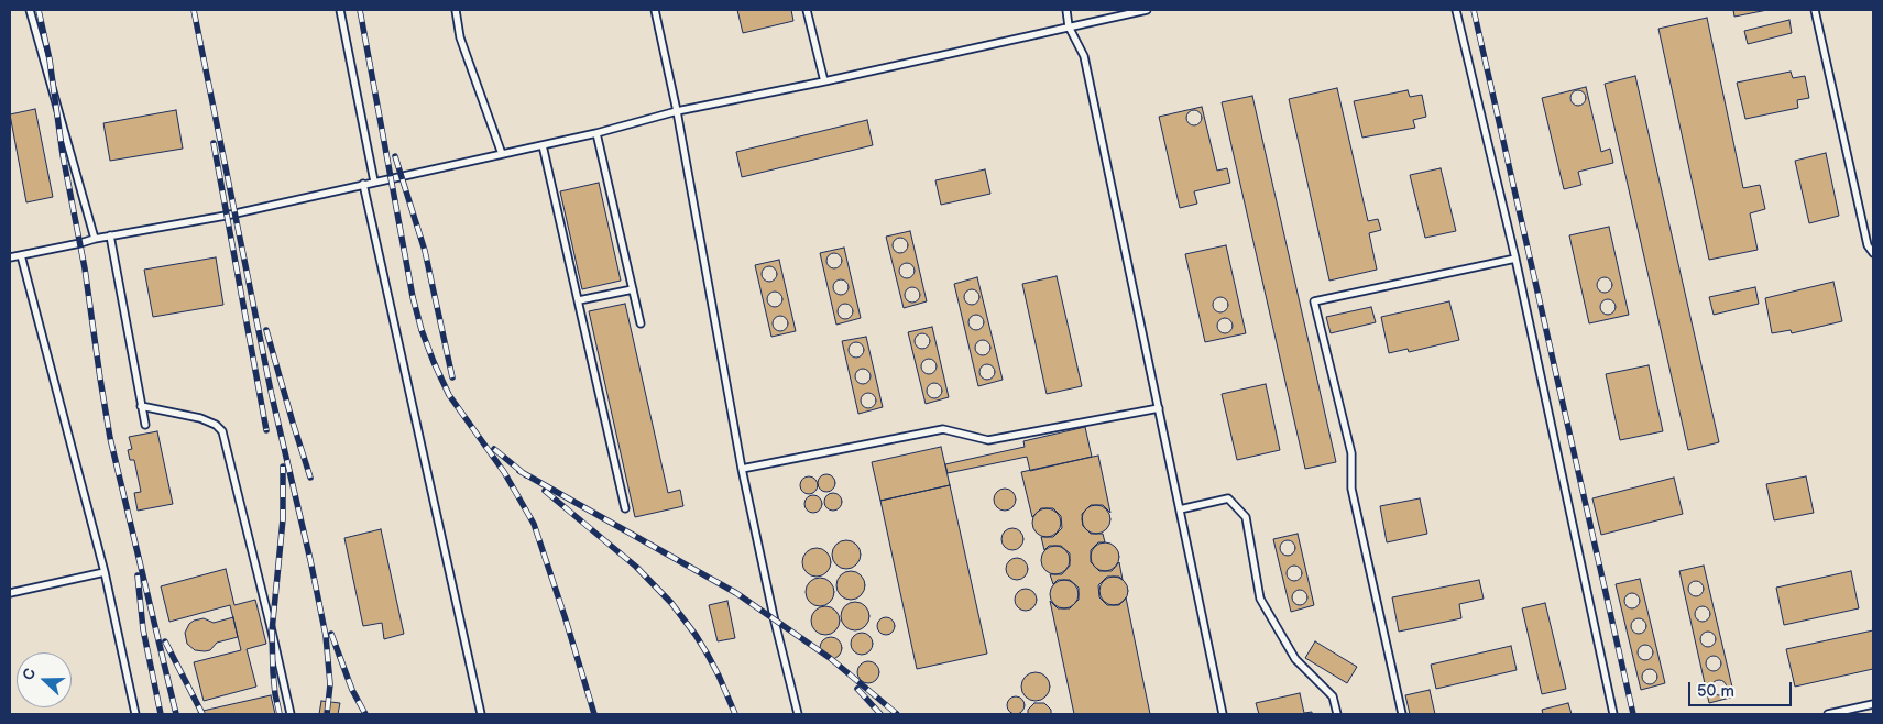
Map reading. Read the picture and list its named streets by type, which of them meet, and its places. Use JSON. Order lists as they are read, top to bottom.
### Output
{
  "scale_bar": "50 m",
  "north": "left"
}
